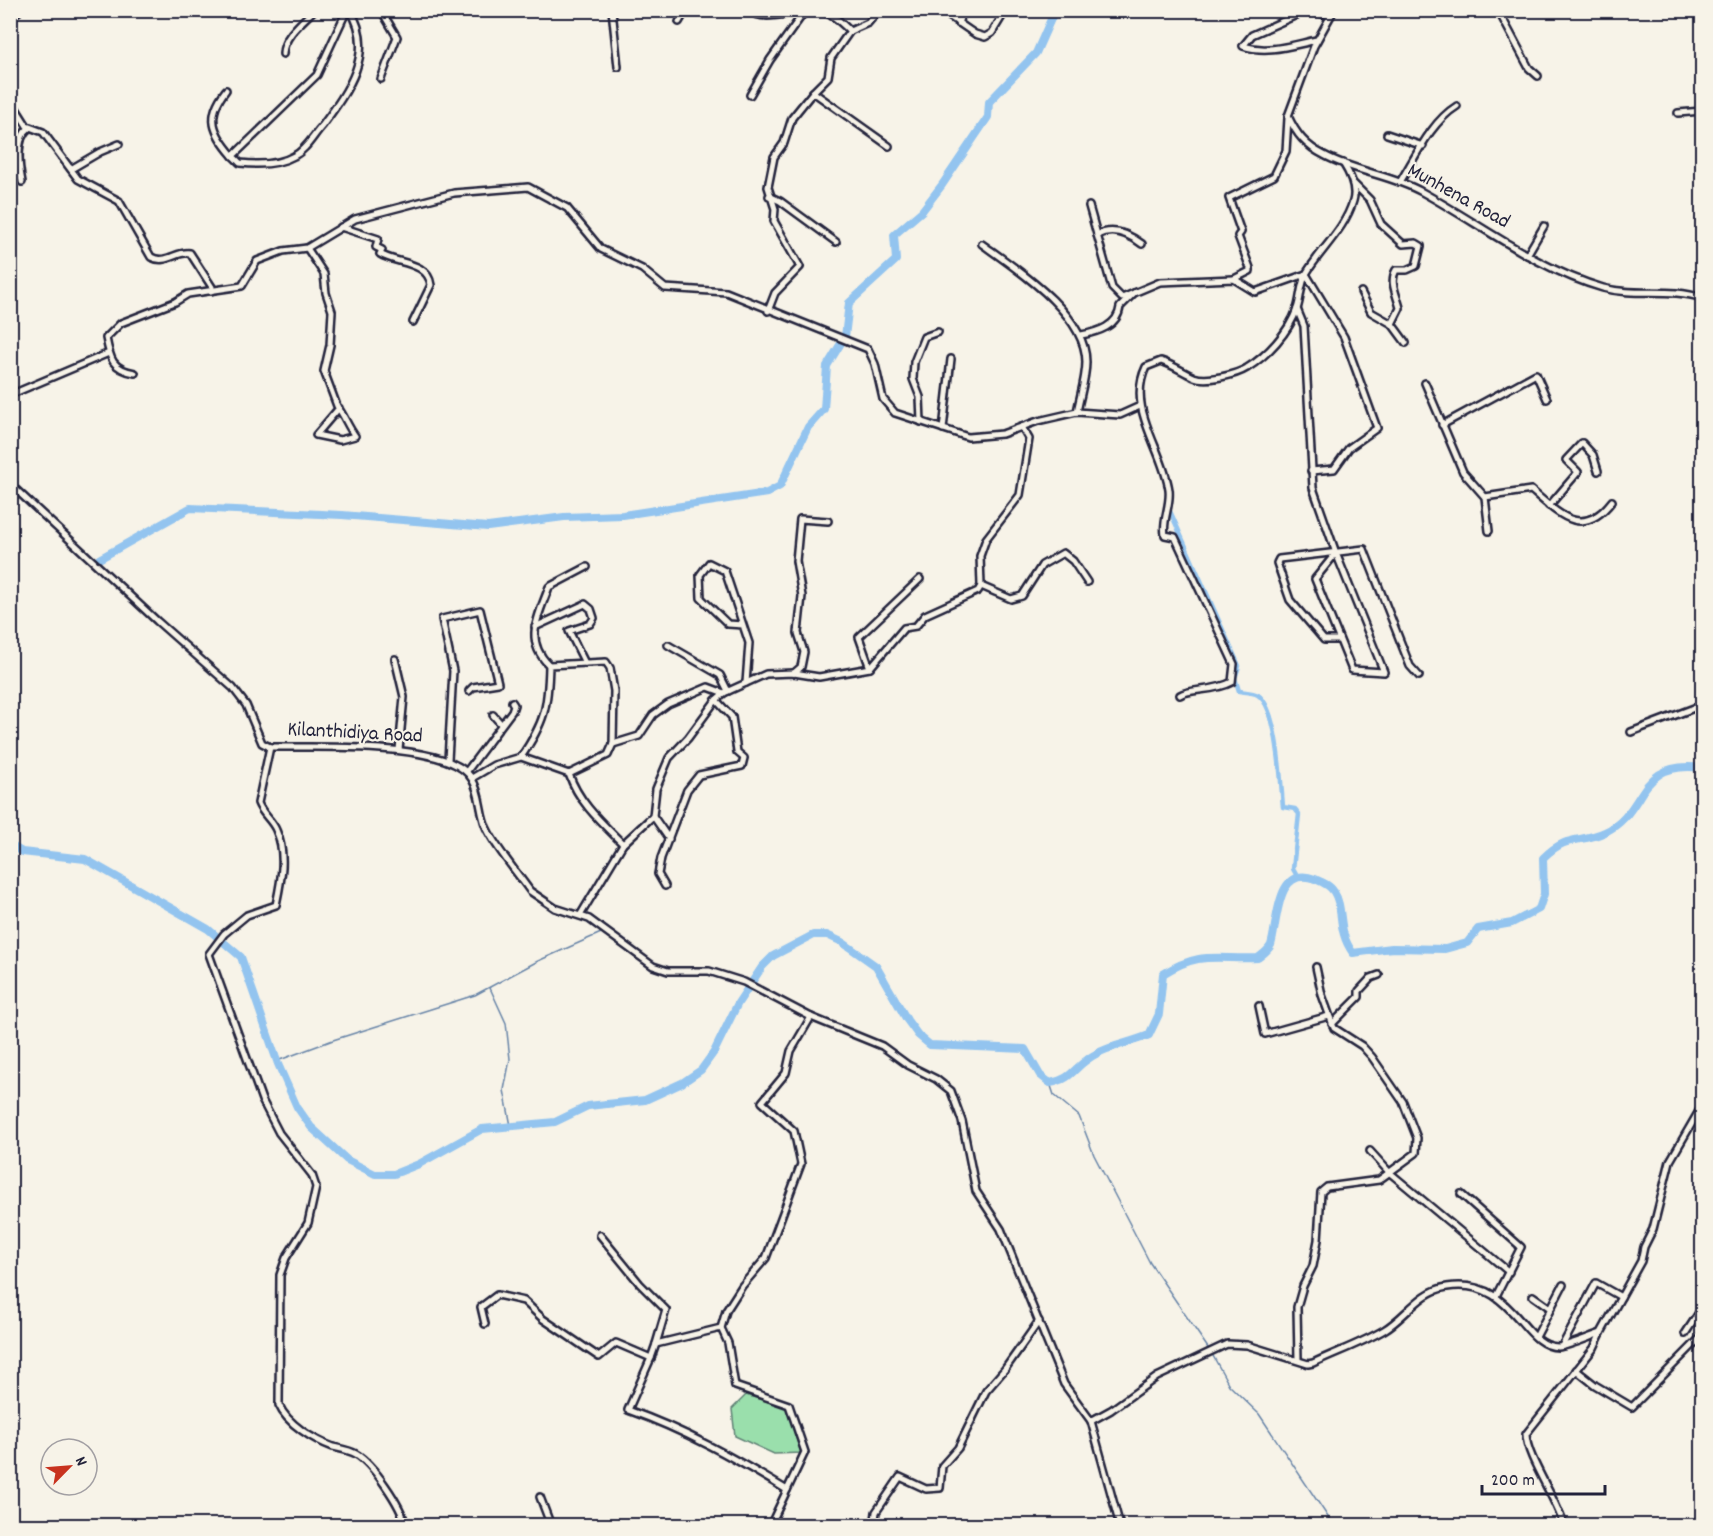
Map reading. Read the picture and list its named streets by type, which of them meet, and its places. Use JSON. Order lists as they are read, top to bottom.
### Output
{
  "streets": {
    "street": ["Munhena Road", "Kilanthidiya Road"]
  },
  "scale_bar": "200 m",
  "north": "top right"
}
